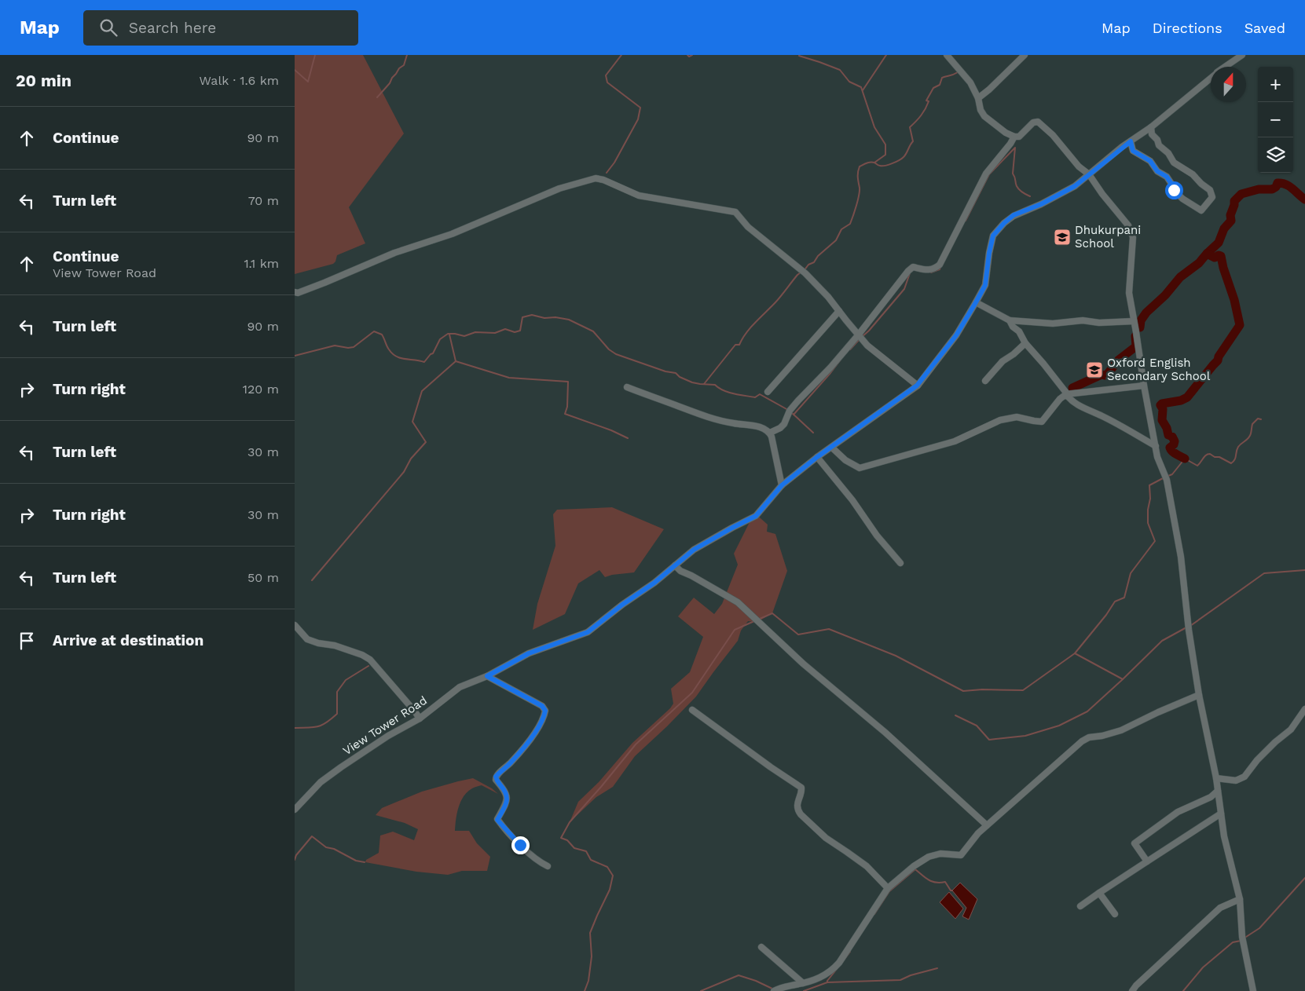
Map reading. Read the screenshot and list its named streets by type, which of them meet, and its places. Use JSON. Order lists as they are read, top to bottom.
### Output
{
  "streets": {
    "street": ["View Tower Road"]
  },
  "places": {
    "school or university": ["Dhukurpani School", "Oxford English Secondary School"]
  },
  "north": "top",
  "page": {
    "header": "Map",
    "search": "Search here",
    "nav": ["Map", "Directions", "Saved"],
    "heading": ["20 min", "Walk · 1.6 km"],
    "map_buttons": ["+", "−"],
    "list": [
      ["Continue", "90 m"],
      ["Turn left", "70 m"],
      ["Continue", "View Tower Road", "1.1 km"],
      ["Turn left", "90 m"],
      ["Turn right", "120 m"],
      ["Turn left", "30 m"],
      ["Turn right", "30 m"],
      ["Turn left", "50 m"],
      "Arrive at destination"
    ]
  }
}
